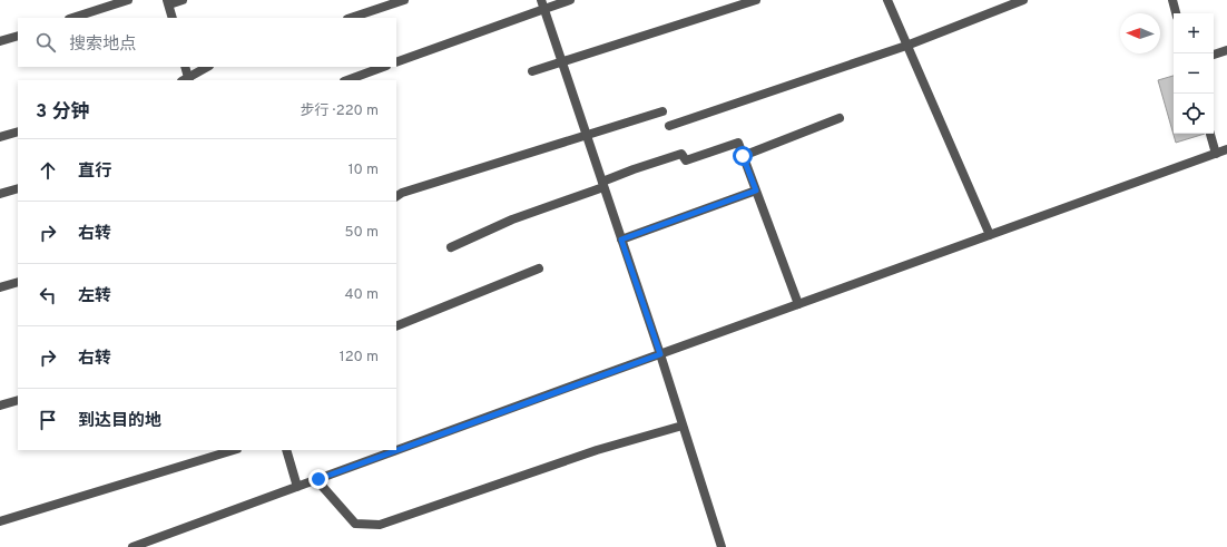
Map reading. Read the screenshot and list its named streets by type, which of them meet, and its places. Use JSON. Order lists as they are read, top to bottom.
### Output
{
  "north": "left",
  "page": {
    "map_buttons": ["+", "−"],
    "search": "搜索地点",
    "heading": ["3 分钟", "步行 · 220 m"],
    "list": [
      ["直行", "10 m"],
      ["右转", "50 m"],
      ["左转", "40 m"],
      ["右转", "120 m"],
      "到达目的地"
    ]
  }
}
